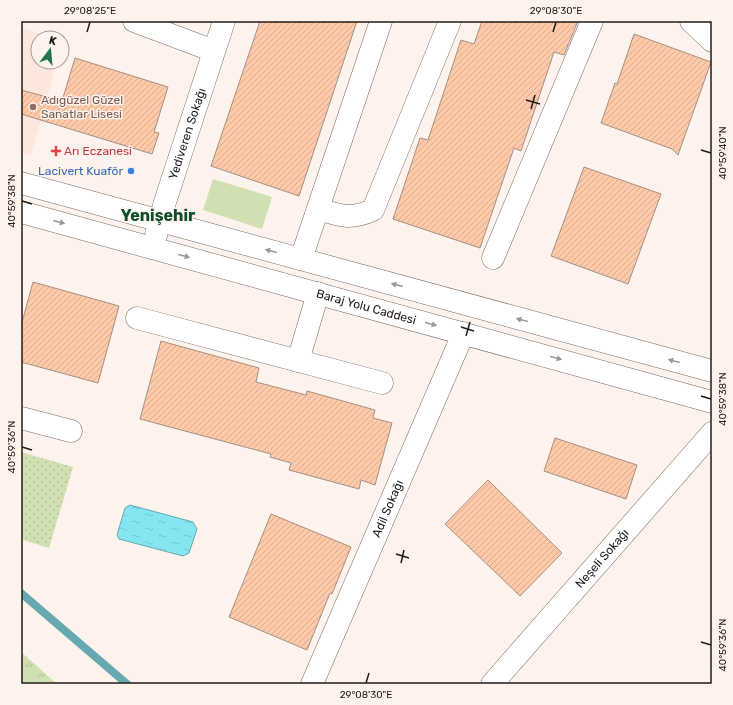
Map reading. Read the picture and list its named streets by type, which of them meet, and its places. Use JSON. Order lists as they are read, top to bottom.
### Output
{
  "streets": {
    "street": [
      "Yediveren Sokağı",
      "Baraj Yolu Caddesi",
      "Adil Sokağı",
      "Neşeli Sokağı"
    ]
  },
  "crossings": [
    ["Yediveren Sokağı", "Baraj Yolu Caddesi"],
    ["Baraj Yolu Caddesi", "Adil Sokağı"]
  ],
  "districts": ["Yenişehir"],
  "places": {
    "other": ["Adıgüzel Güzel Sanatlar Lisesi", "Lacivert Kuaför"],
    "health": ["Arı Eczanesi"]
  },
  "north": "top",
  "coordinates": [
    "29°08'25\"E",
    "29°08'30\"E",
    "40°59'40\"N",
    "40°59'38\"N",
    "40°59'36\"N"
  ]
}
